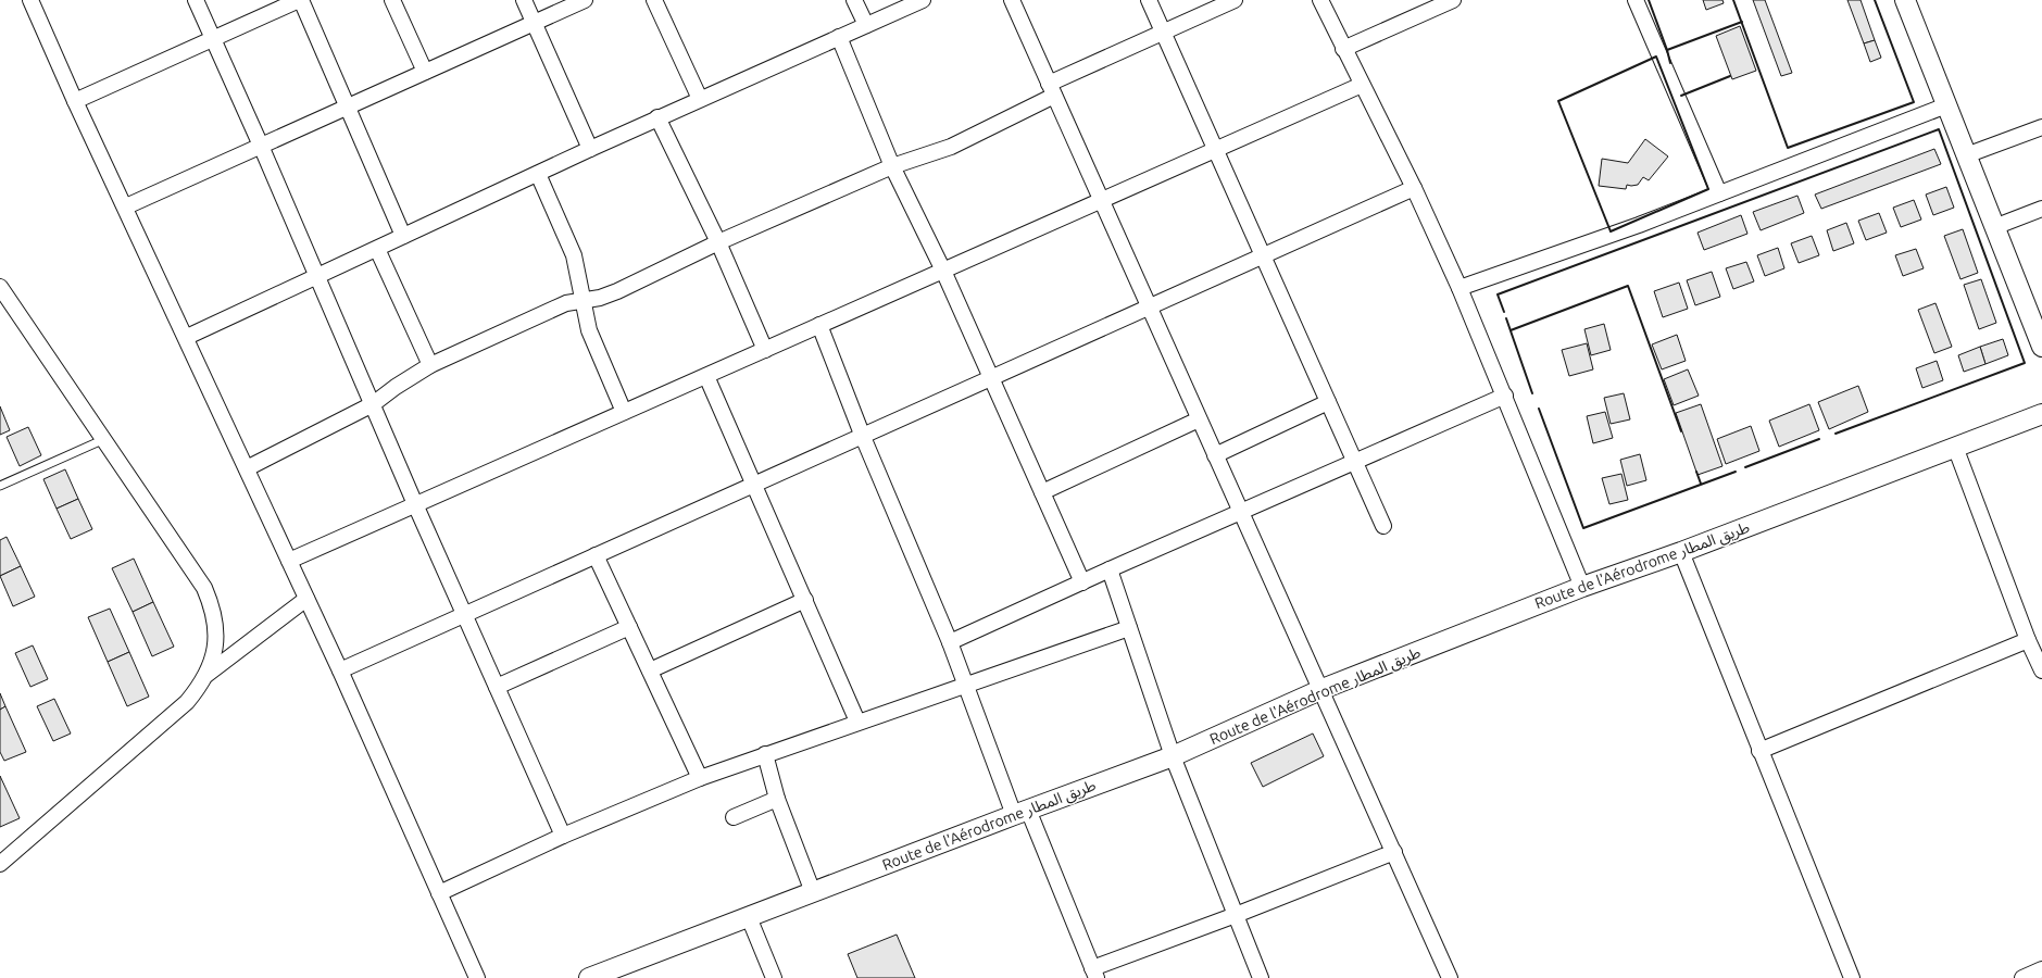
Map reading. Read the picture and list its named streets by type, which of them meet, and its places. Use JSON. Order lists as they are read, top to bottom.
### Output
{
  "streets": {
    "street": ["Route de l'Aérodrome طريق المطار"]
  }
}
